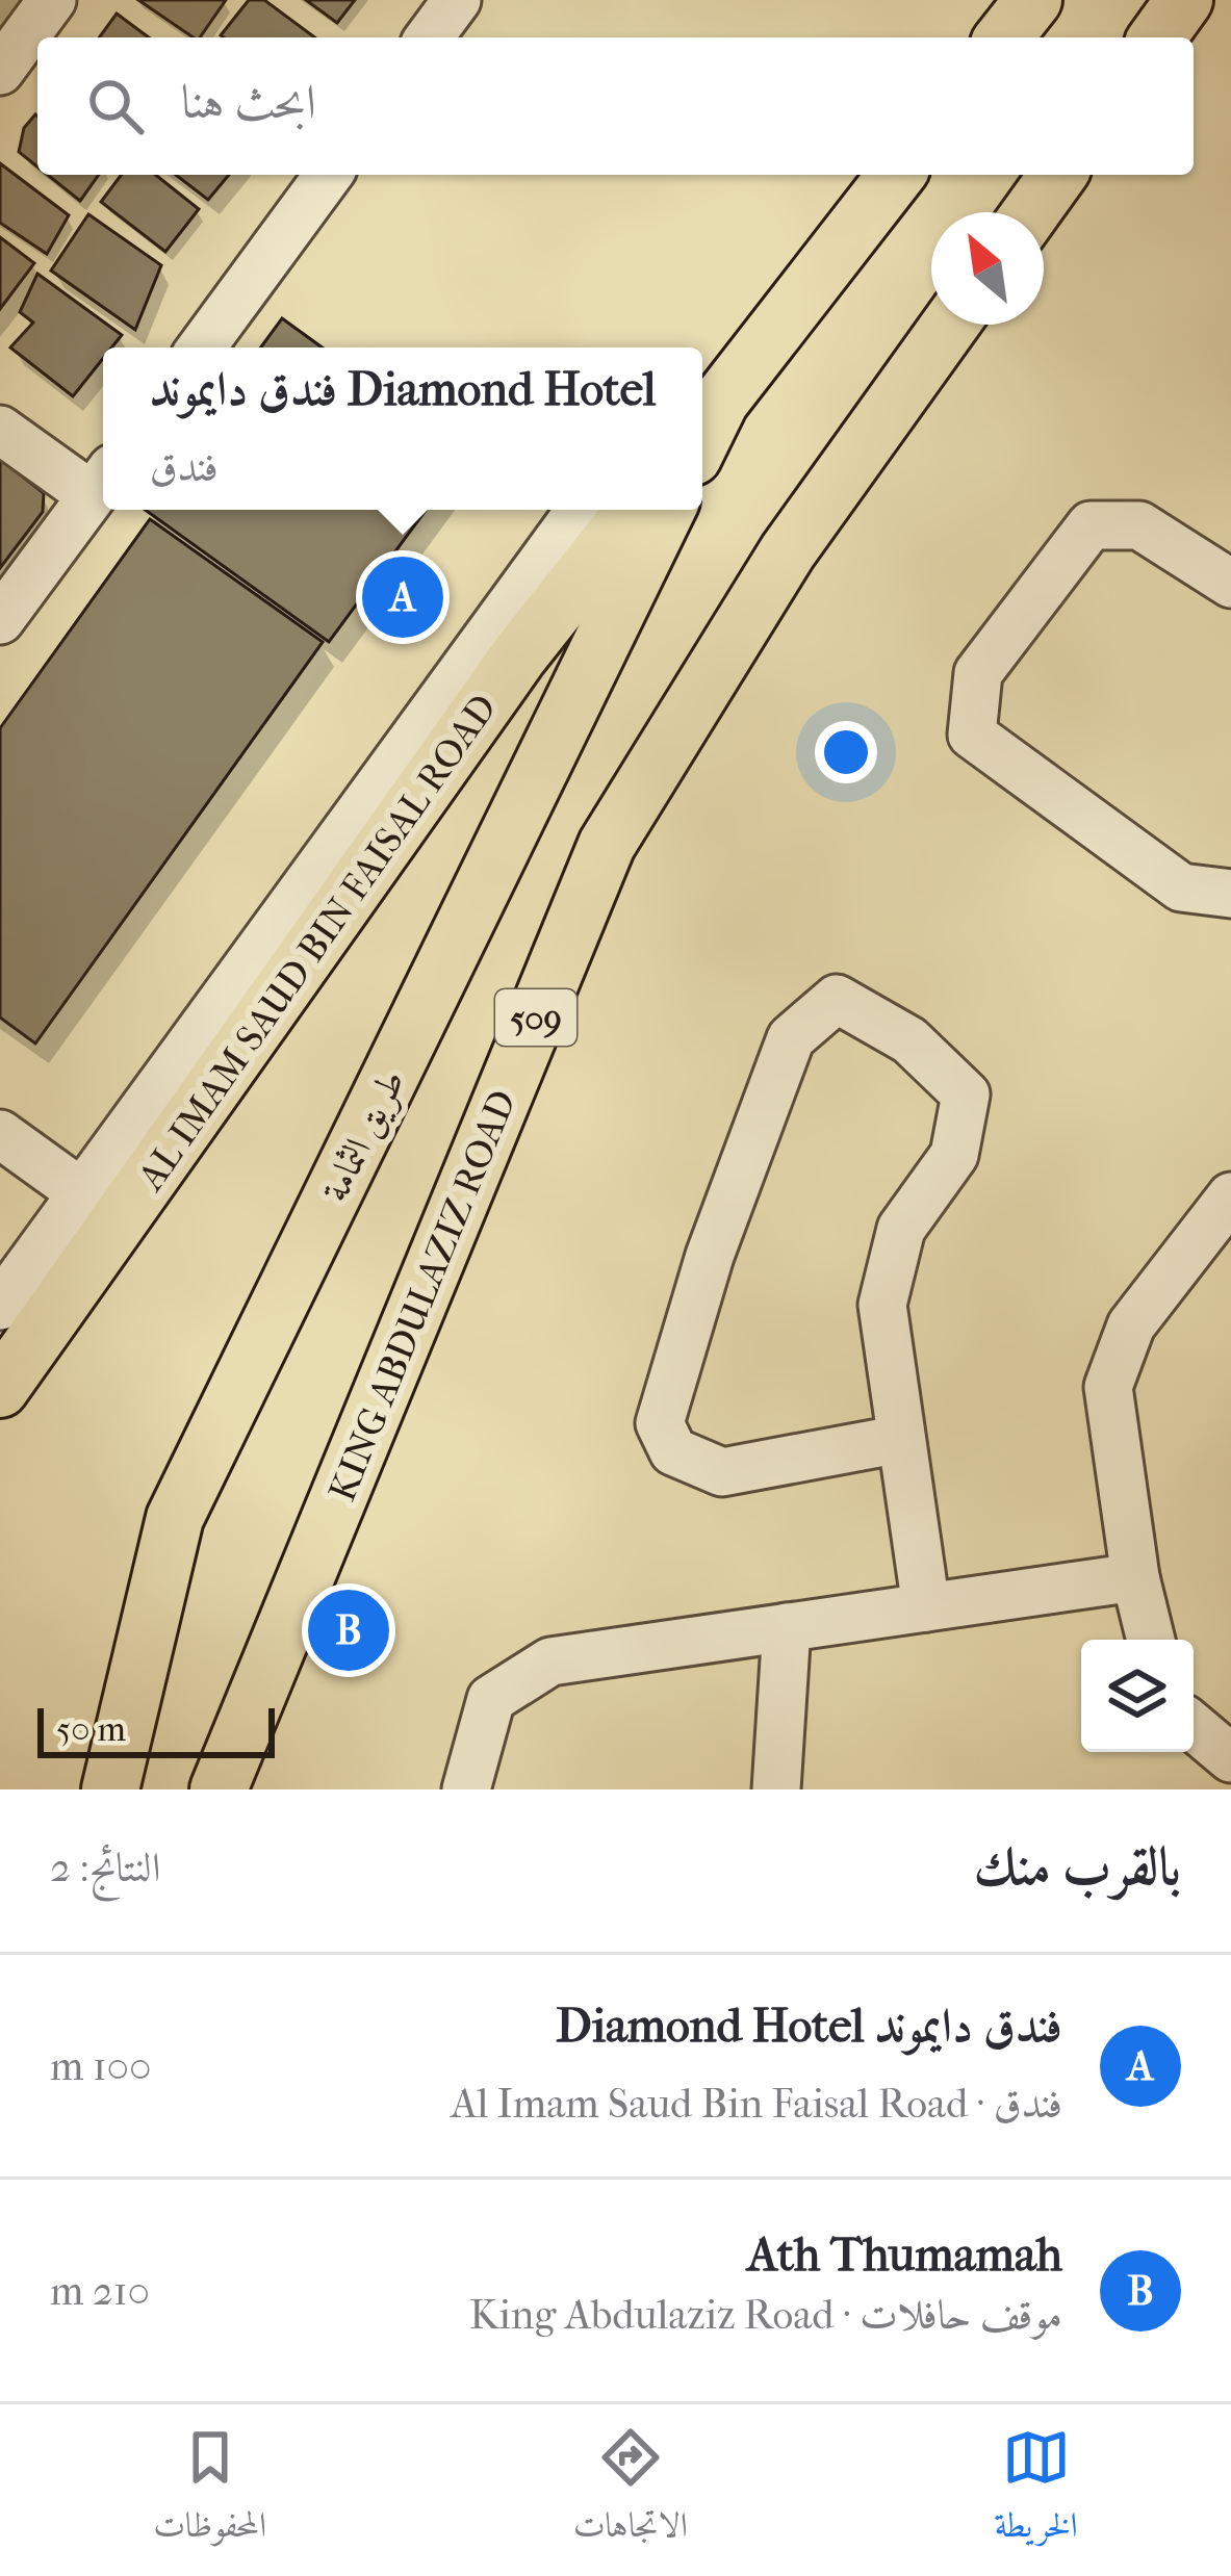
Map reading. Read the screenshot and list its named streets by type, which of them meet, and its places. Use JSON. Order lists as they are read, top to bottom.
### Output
{
  "streets": {
    "main road": [
      "AL IMAM SAUD BIN FAISAL ROAD",
      "509",
      "طريق الثمامة",
      "KING ABDULAZIZ ROAD"
    ]
  },
  "scale_bar": "50 m",
  "north": "top left",
  "page": {
    "search": "ابحث هنا",
    "popup": ["فندق دايموند Diamond Hotel", "فندق"],
    "pins": ["A", "B"],
    "scale": "50 m",
    "heading": ["بالقرب منك", "النتائج: 2"],
    "list": [
      {
        "mark": "A",
        "name": "فندق دايموند Diamond Hotel",
        "note": "فندق · Al Imam Saud Bin Faisal Road",
        "value": "100 m"
      },
      {
        "mark": "B",
        "name": "Ath Thumamah",
        "note": "موقف حافلات · King Abdulaziz Road",
        "value": "210 m"
      }
    ],
    "nav": ["الخريطة", "الاتجاهات", "المحفوظات"]
  }
}
